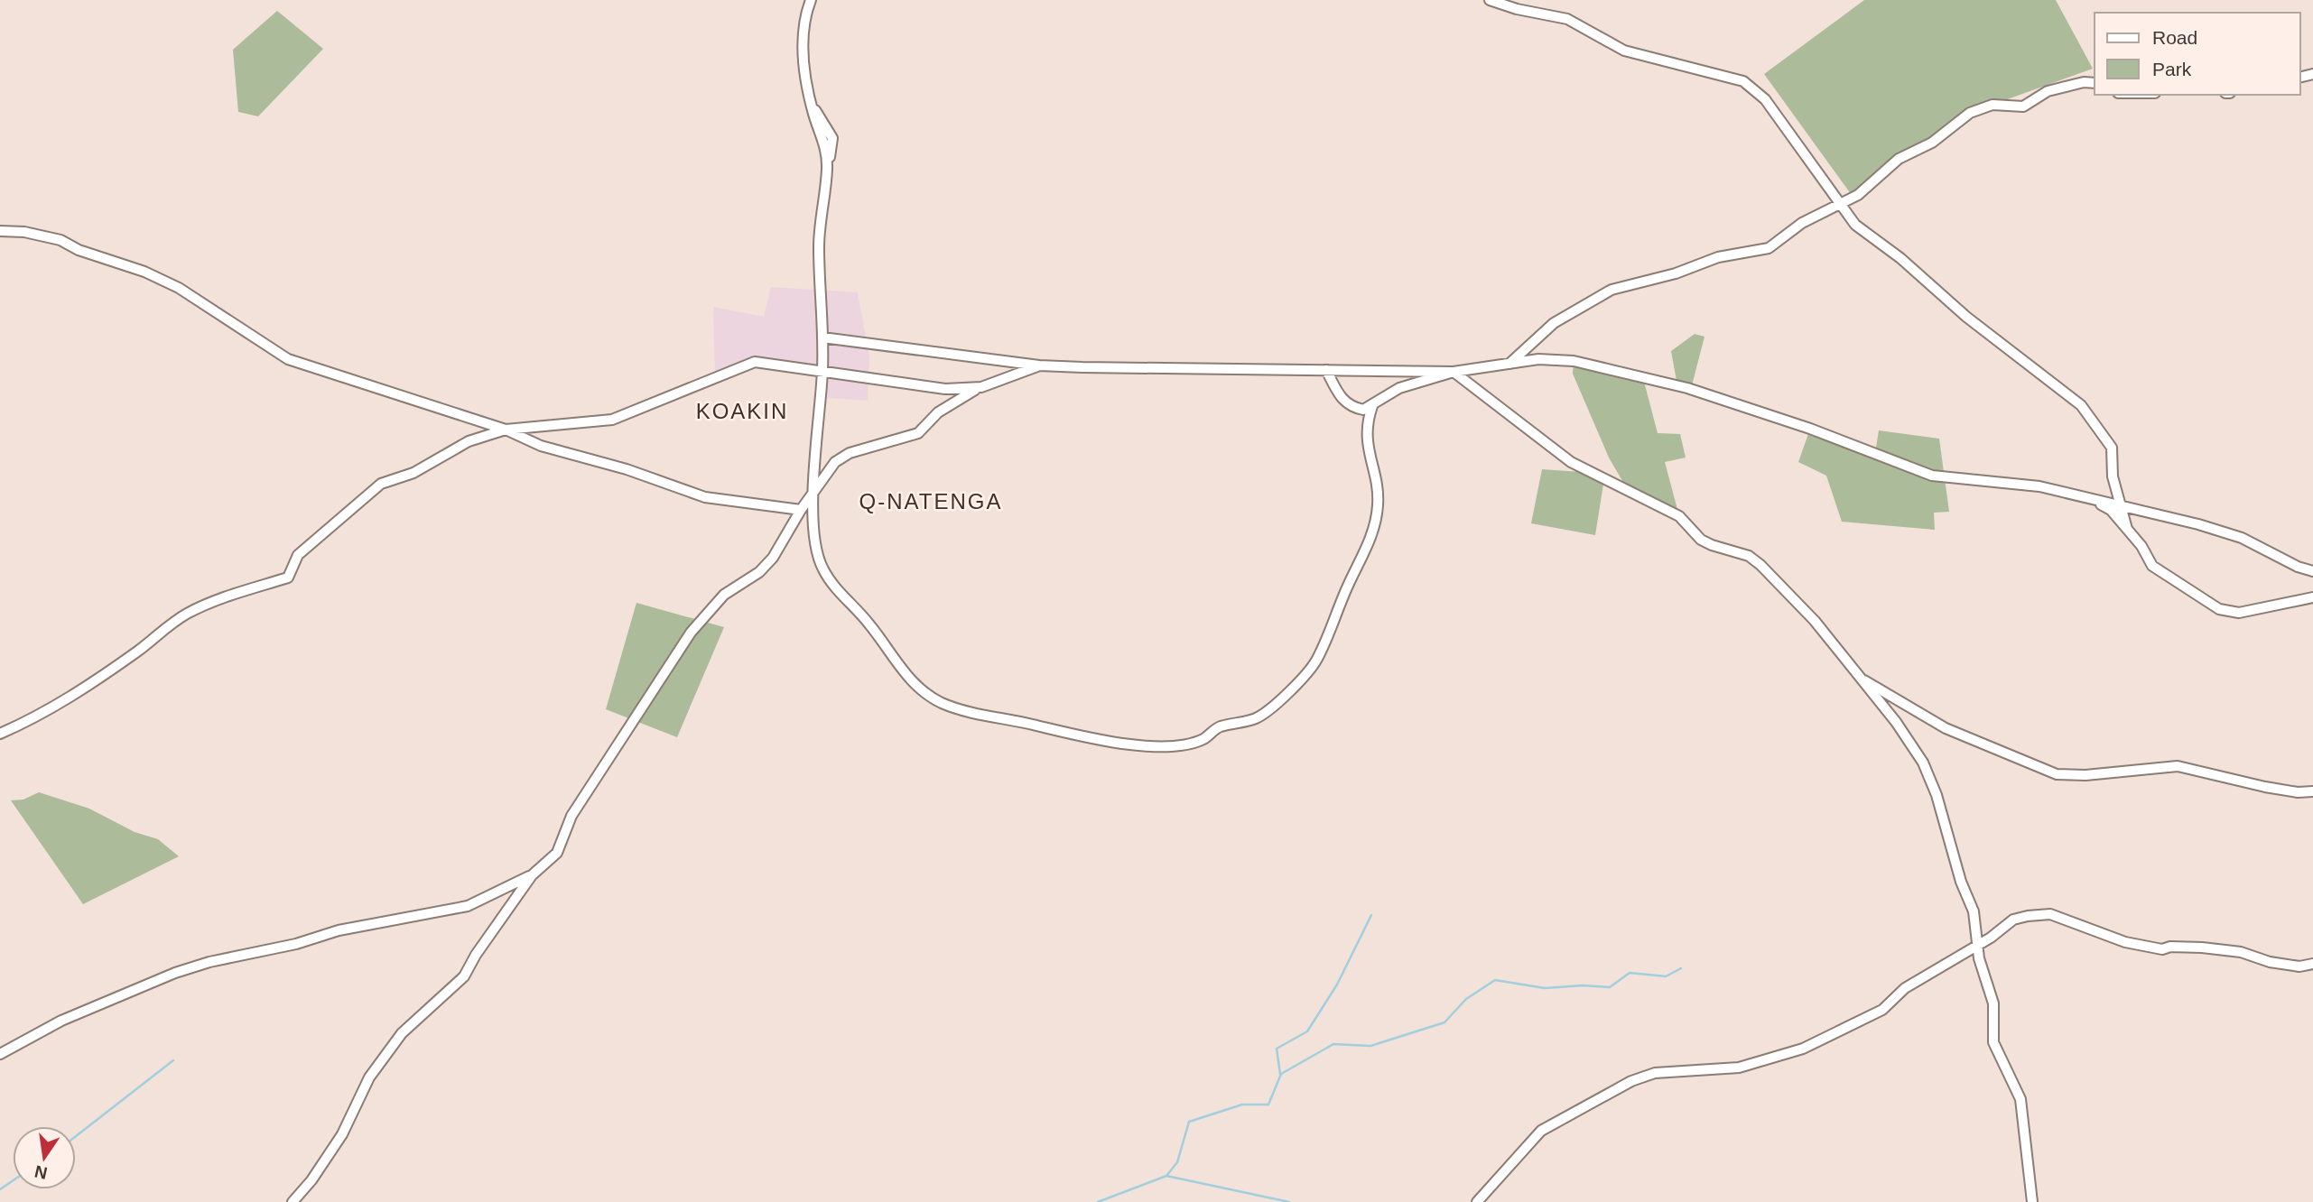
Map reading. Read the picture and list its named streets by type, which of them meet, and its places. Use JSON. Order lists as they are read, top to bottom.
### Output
{
  "districts": ["KOAKIN", "Q-NATENGA"],
  "legend": ["Road", "Park"],
  "north": "bottom"
}
